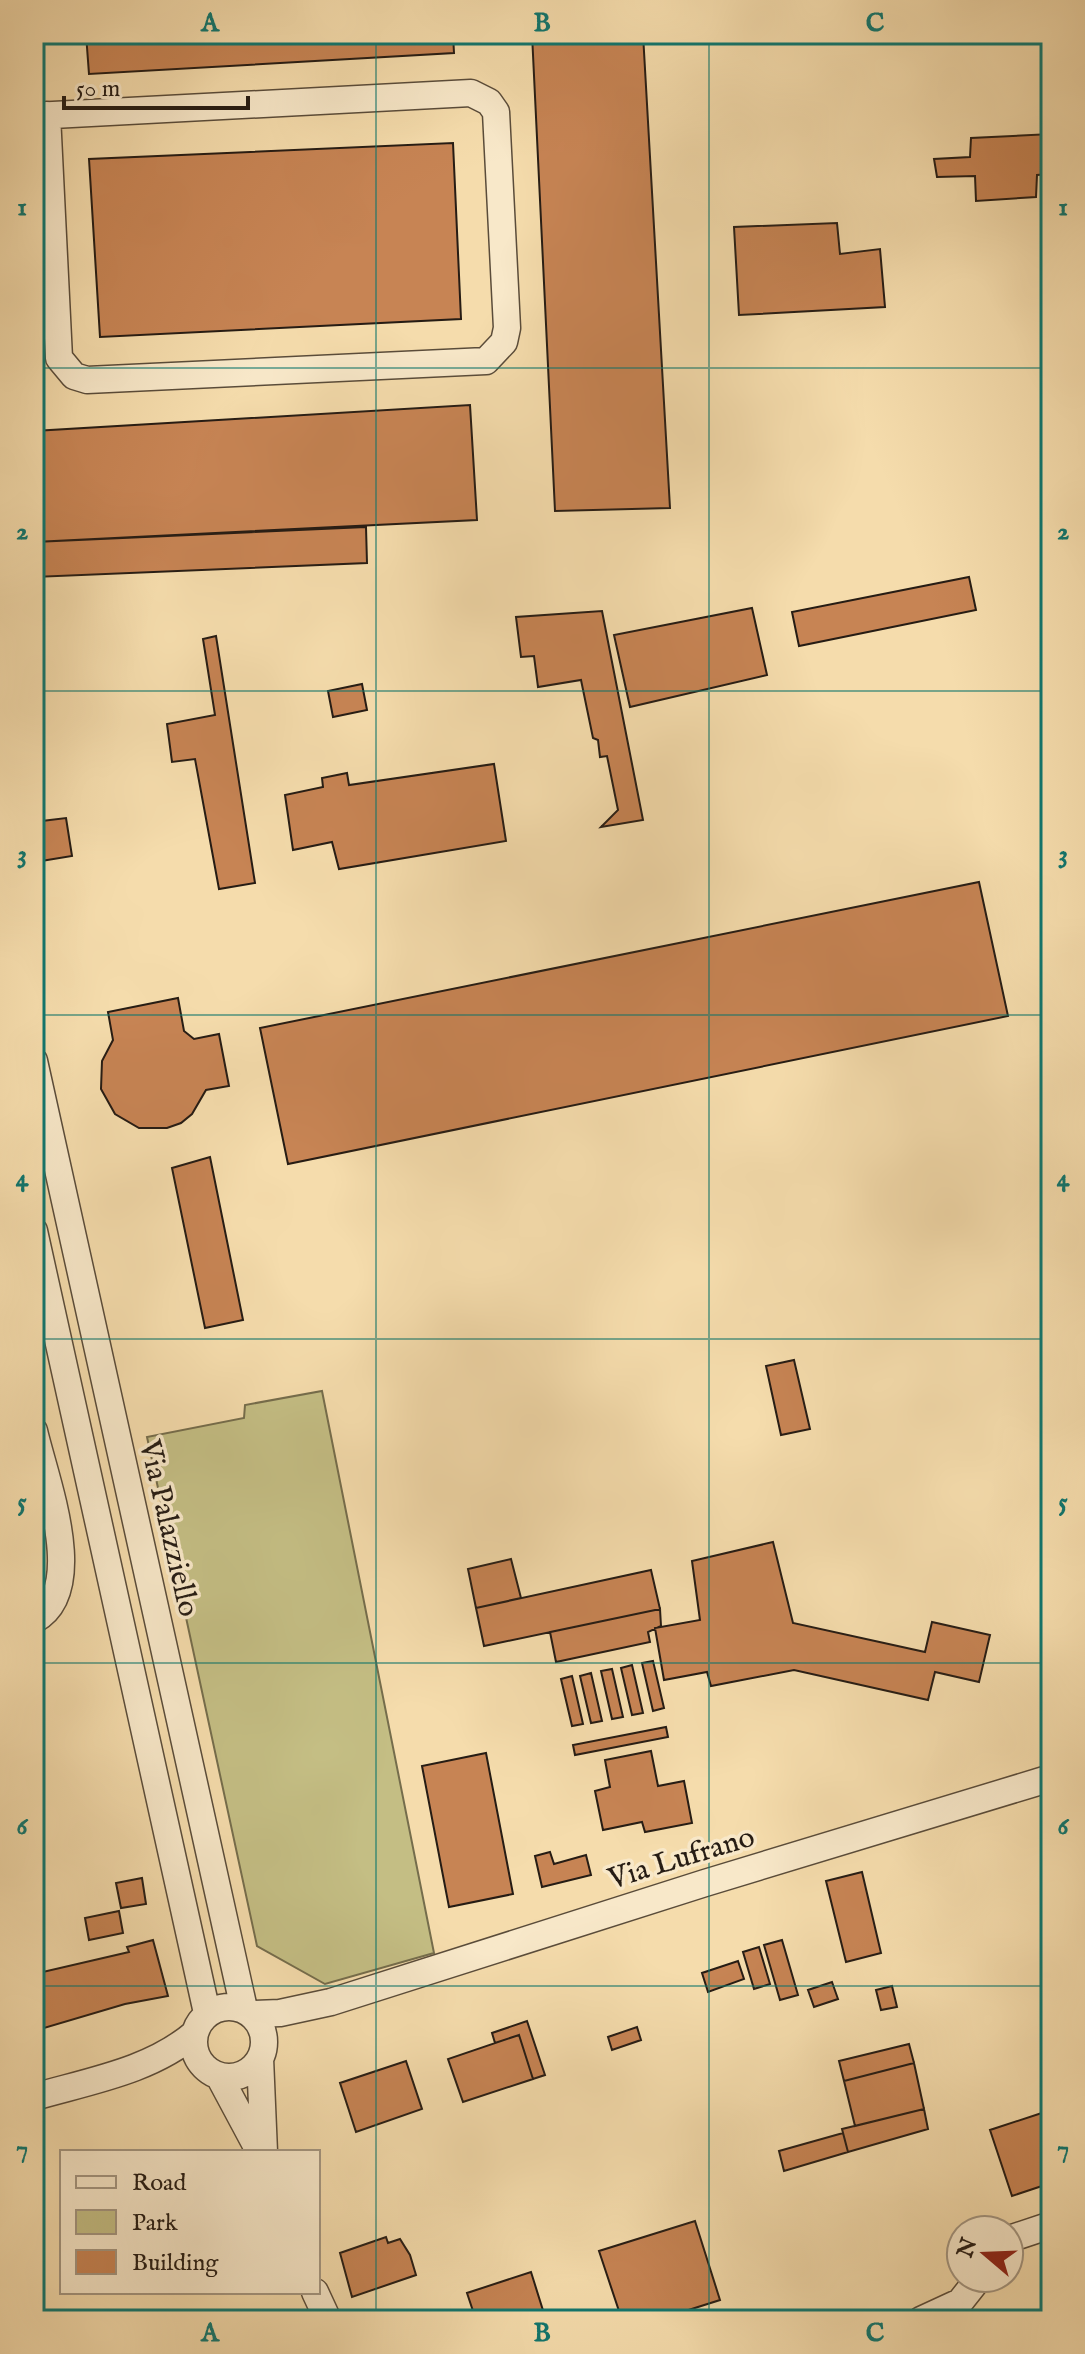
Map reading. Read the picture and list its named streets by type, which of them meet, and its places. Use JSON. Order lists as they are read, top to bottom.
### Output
{
  "streets": {
    "street": ["Via Palazziello", "Via Lufrano"]
  },
  "crossings": [
    ["Via Palazziello", "Via Lufrano"]
  ],
  "legend": ["Road", "Park", "Building"],
  "scale_bar": "50 m",
  "north": "left",
  "grid": {
    "columns": ["A", "B", "C"],
    "rows": [
      "1",
      "2",
      "3",
      "4",
      "5",
      "6",
      "7"
    ]
  }
}
